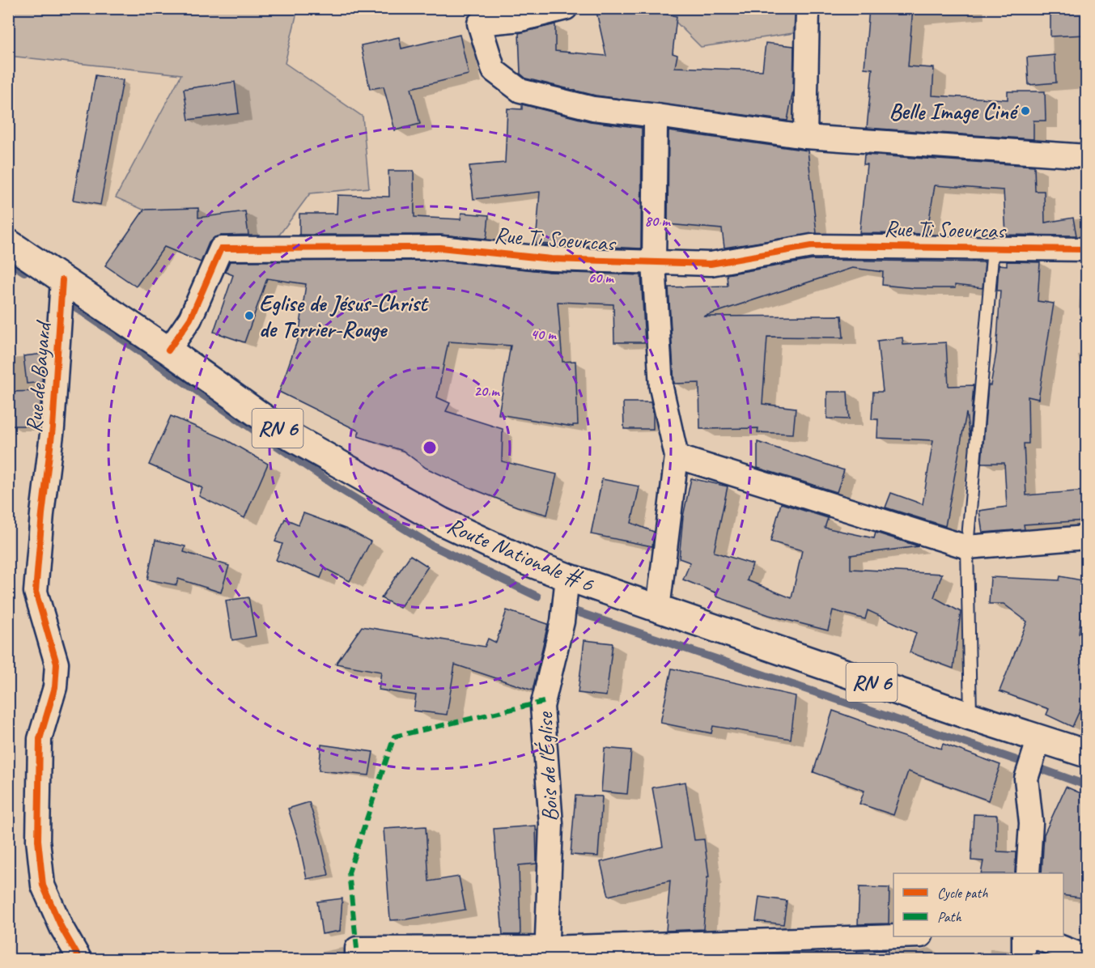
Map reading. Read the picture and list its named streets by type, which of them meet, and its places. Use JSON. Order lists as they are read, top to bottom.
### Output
{
  "streets": {
    "main road": ["RN 6", "Route Nationale # 6"],
    "street": ["Rue Ti Soeurcas", "Rue de Bayard", "Bois de l'Église"]
  },
  "crossings": [
    ["Rue Ti Soeurcas", "Route Nationale # 6"],
    ["Rue de Bayard", "Route Nationale # 6"],
    ["Route Nationale # 6", "Bois de l'Église"]
  ],
  "places": ["Belle Image Ciné", "Eglise de Jésus-Christ de Terrier-Rouge"],
  "legend": ["Cycle path", "Path"],
  "rings": [
    "80 m",
    "60 m",
    "40 m",
    "20 m"
  ]
}
